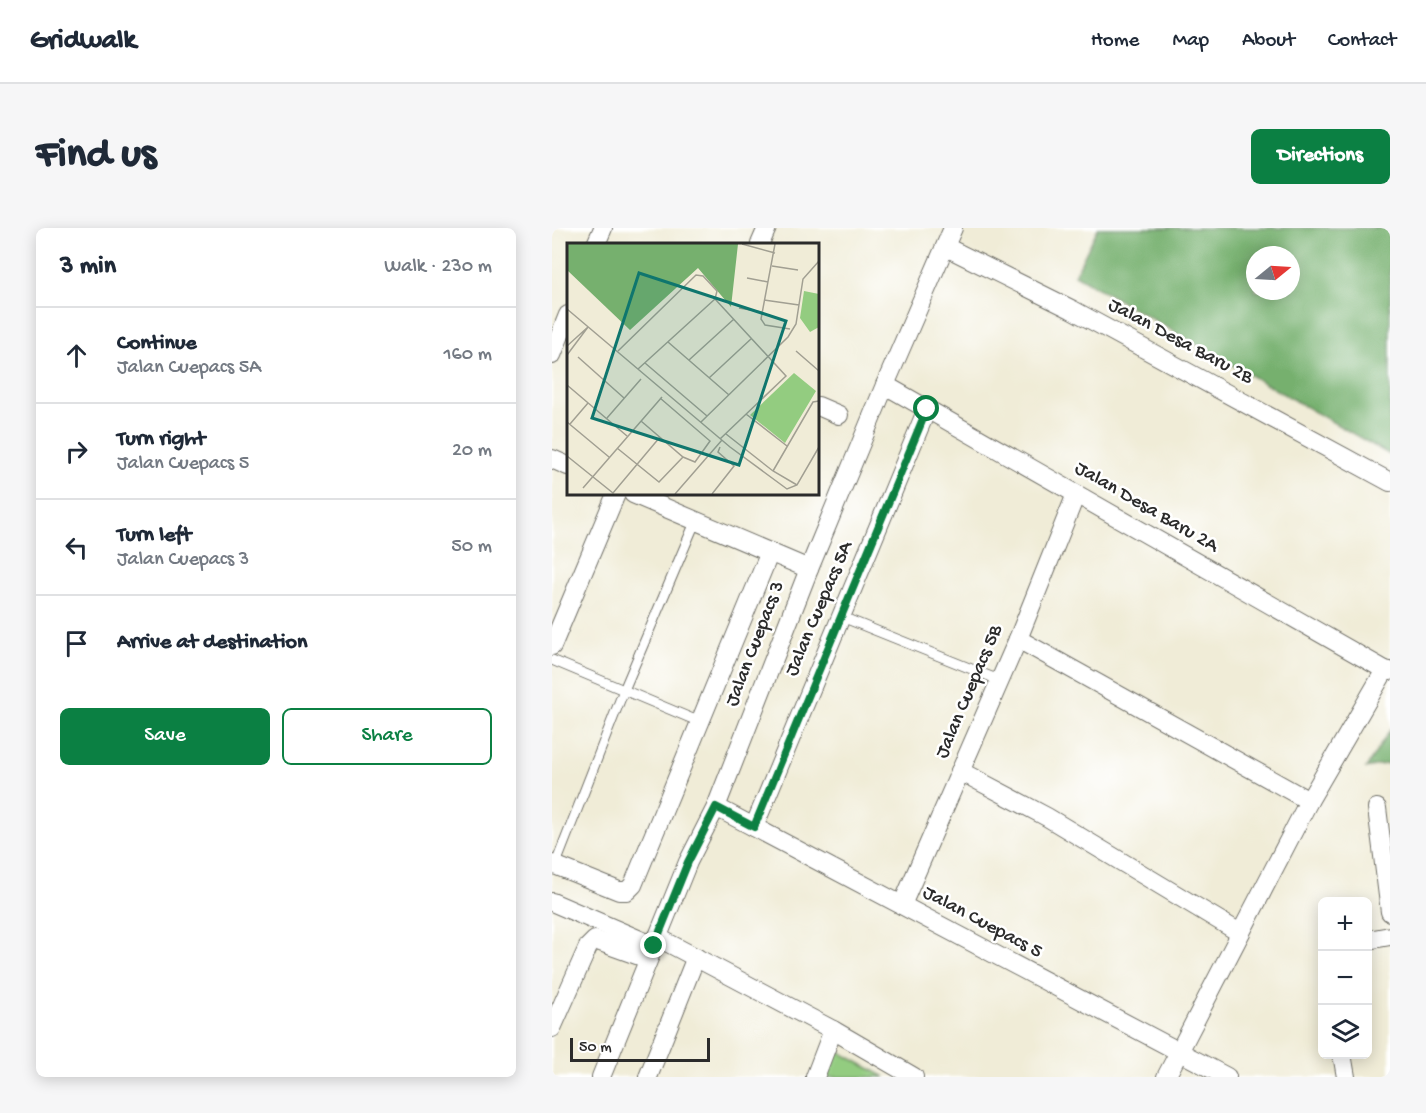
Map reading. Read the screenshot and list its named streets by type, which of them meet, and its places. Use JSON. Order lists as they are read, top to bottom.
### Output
{
  "streets": {
    "street": [
      "Jalan Desa Baru 2B",
      "Jalan Desa Baru 2A",
      "Jalan Cuepacs 5A",
      "Jalan Cuepacs 3",
      "Jalan Cuepacs 5B",
      "Jalan Cuepacs 5"
    ]
  },
  "crossings": [
    ["Jalan Desa Baru 2B", "Jalan Cuepacs 3"],
    ["Jalan Desa Baru 2A", "Jalan Cuepacs 5A"],
    ["Jalan Desa Baru 2A", "Jalan Cuepacs 3"],
    ["Jalan Desa Baru 2A", "Jalan Cuepacs 5B"],
    ["Jalan Cuepacs 5A", "Jalan Cuepacs 5"],
    ["Jalan Cuepacs 3", "Jalan Cuepacs 5"],
    ["Jalan Cuepacs 5B", "Jalan Cuepacs 5"]
  ],
  "scale_bar": "50 m",
  "north": "right",
  "page": {
    "header": "Gridwalk",
    "nav": [
      "Home",
      "Map",
      "About",
      "Contact"
    ],
    "buttons": [
      "Directions",
      ["Save", "Share"]
    ],
    "title": "Find us",
    "heading": ["3 min", "Walk · 230 m"],
    "list": [
      ["Continue", "Jalan Cuepacs 5A", "160 m"],
      ["Turn right", "Jalan Cuepacs 5", "20 m"],
      ["Turn left", "Jalan Cuepacs 3", "50 m"],
      "Arrive at destination"
    ],
    "map_buttons": ["+", "−"],
    "scale": "50 m"
  }
}
